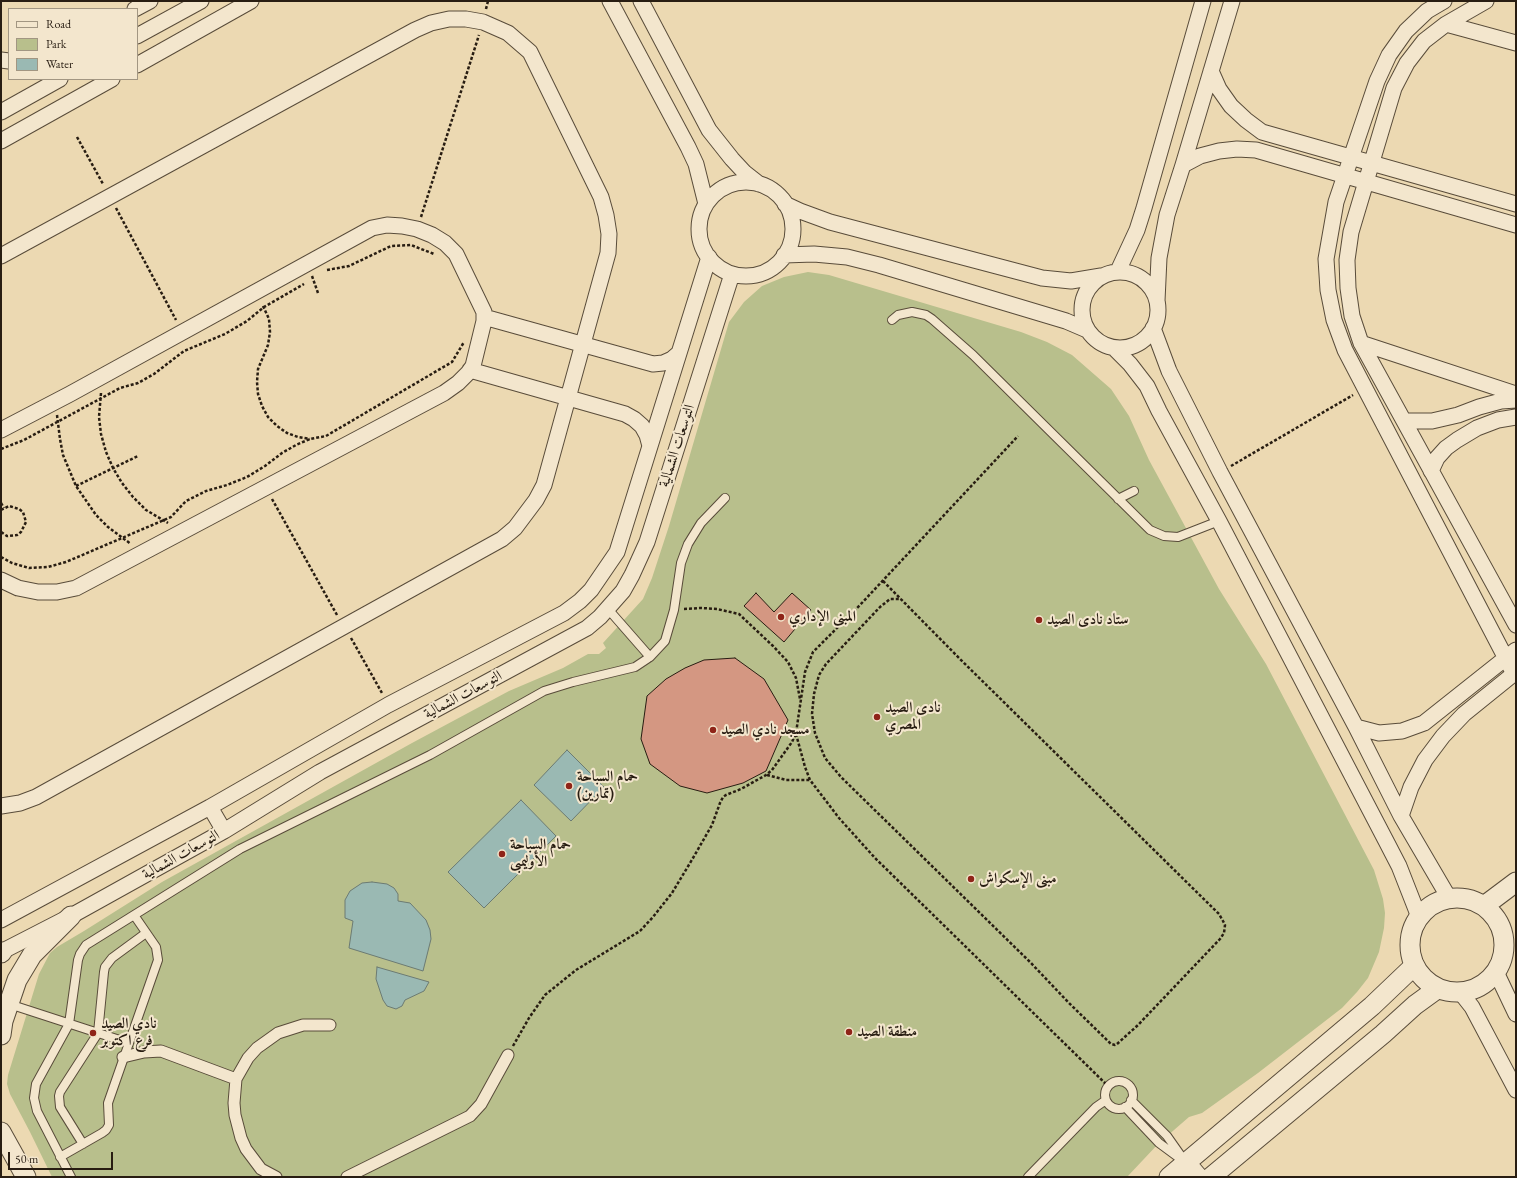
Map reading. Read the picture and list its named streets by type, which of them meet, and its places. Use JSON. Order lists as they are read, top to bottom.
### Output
{
  "streets": {
    "street": ["التوسعات الشمالية"]
  },
  "places": [
    "المبنى الإداري",
    "ستاد نادى الصيد",
    "نادى الصيد المصري",
    "مسجد نادي الصيد",
    "حمام السباحة (تمارين)",
    "حمام السباحة الأوليمبى",
    "مبنى الإسكواش",
    "منطقة الصيد",
    "نادي الصيد فرع اكتوبر"
  ],
  "legend": ["Road", "Park", "Water"],
  "scale_bar": "50 m"
}
